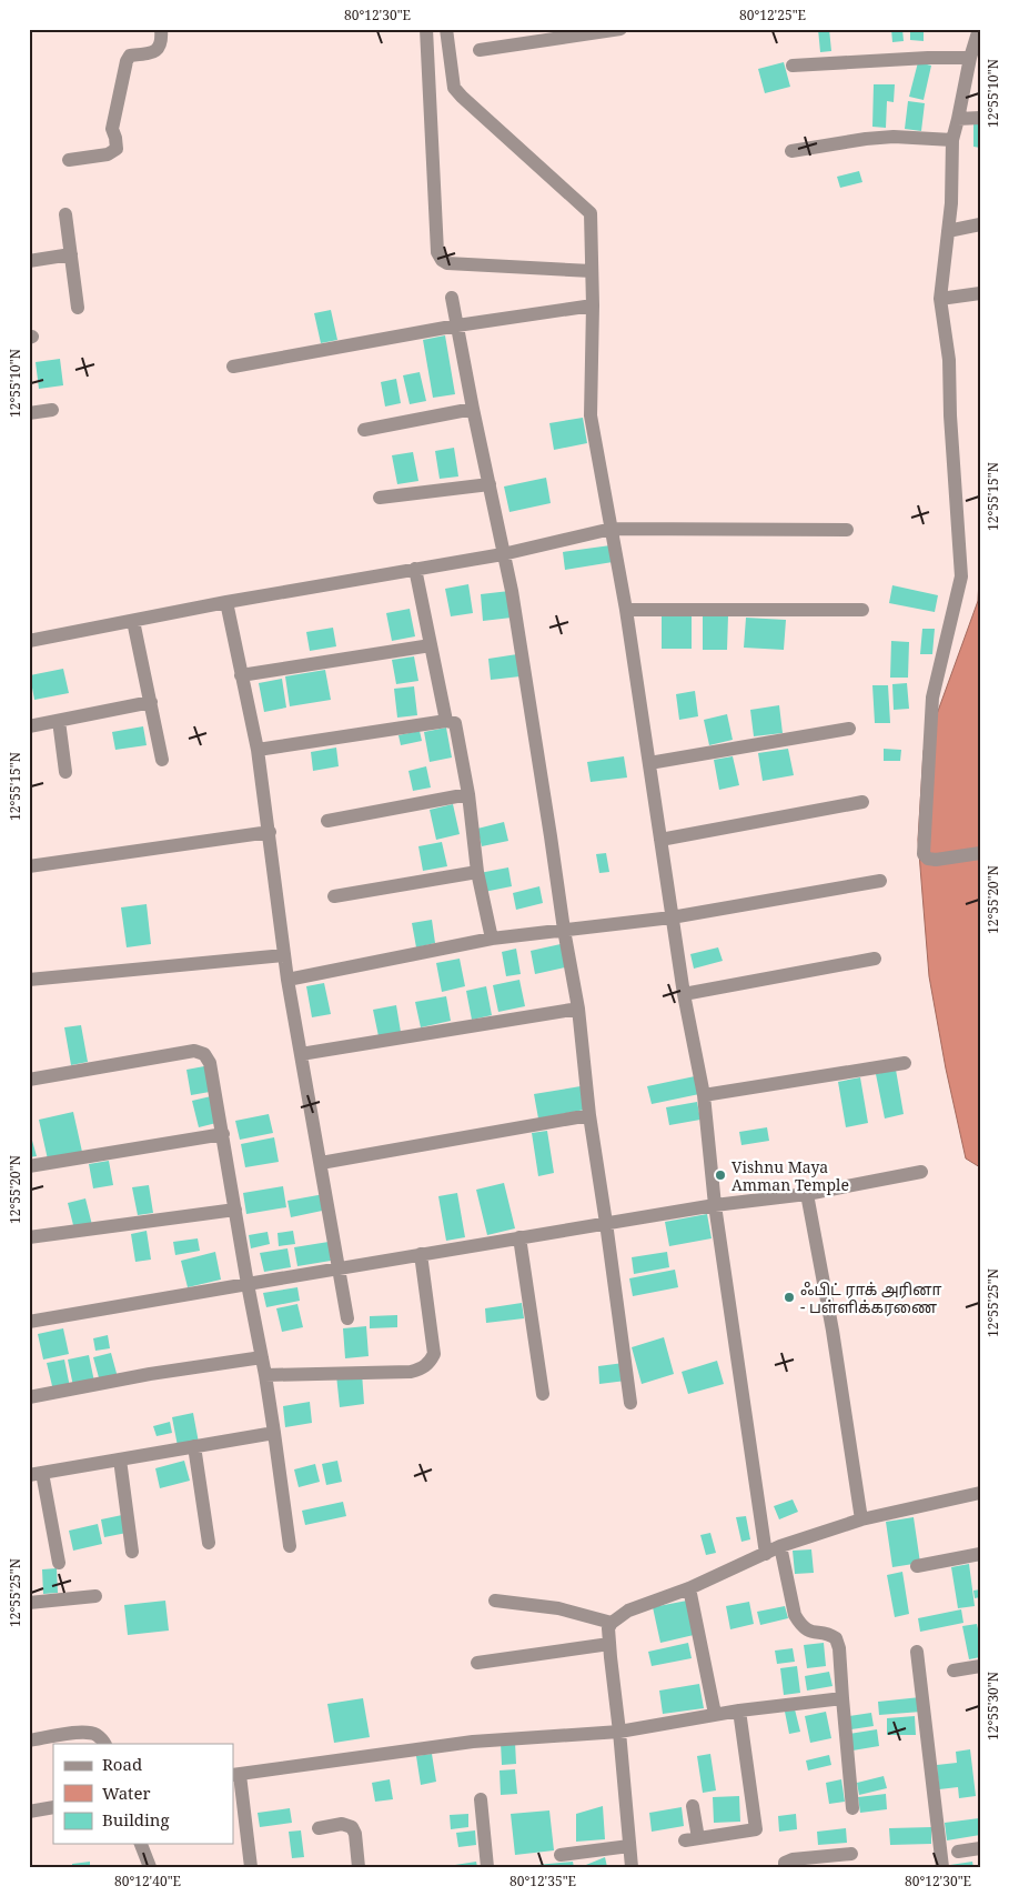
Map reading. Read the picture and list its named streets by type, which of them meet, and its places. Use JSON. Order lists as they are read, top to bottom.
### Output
{
  "places": ["Vishnu Maya Amman Temple", "ஃபிட் ராக் அரினா - பள்ளிக்கரணை"],
  "legend": ["Road", "Water", "Building"],
  "coordinates": [
    "80°12'30\"E",
    "80°12'25\"E",
    "12°55'10\"N",
    "12°55'15\"N",
    "12°55'20\"N",
    "12°55'25\"N",
    "12°55'30\"N",
    "80°12'40\"E",
    "80°12'35\"E"
  ]
}
